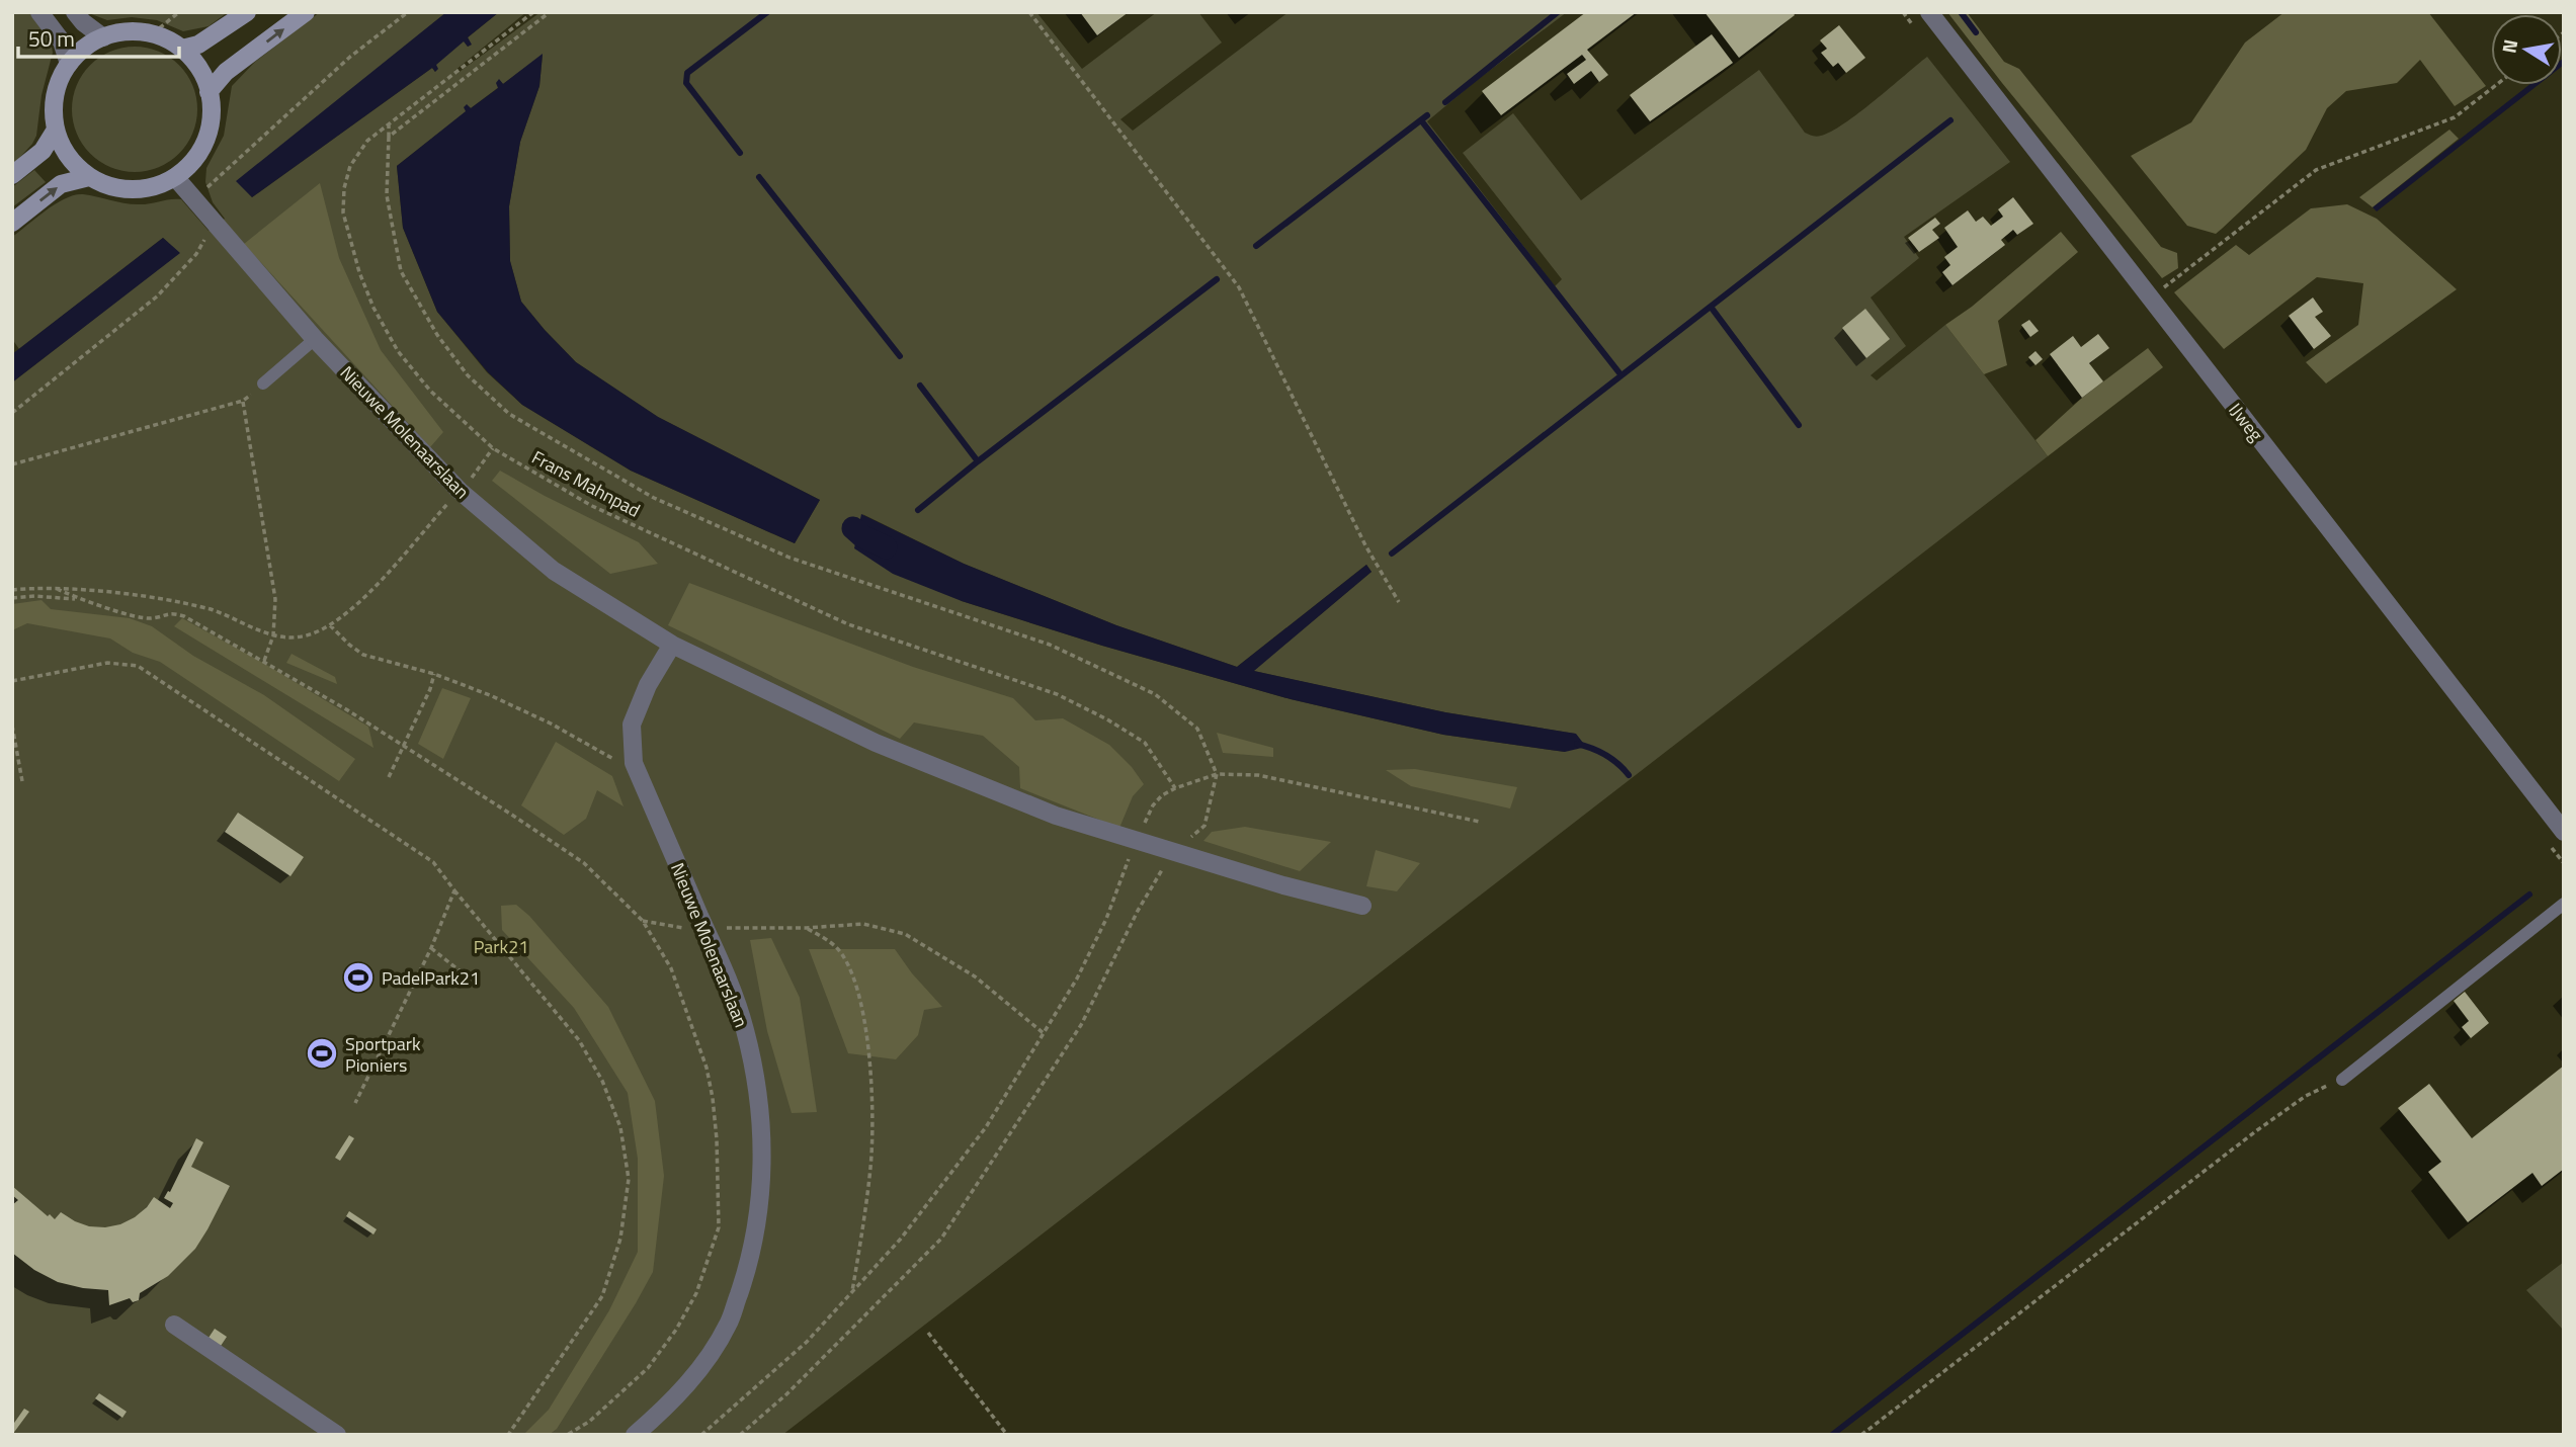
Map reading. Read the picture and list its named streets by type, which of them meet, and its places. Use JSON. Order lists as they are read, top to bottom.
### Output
{
  "streets": {
    "street": ["IJweg", "Nieuwe Molenaarslaan"],
    "path": ["Frans Mahnpad"]
  },
  "parks": ["Park21"],
  "places": {
    "sports": ["PadelPark21", "Sportpark Pioniers"]
  },
  "scale_bar": "50 m",
  "north": "left"
}
